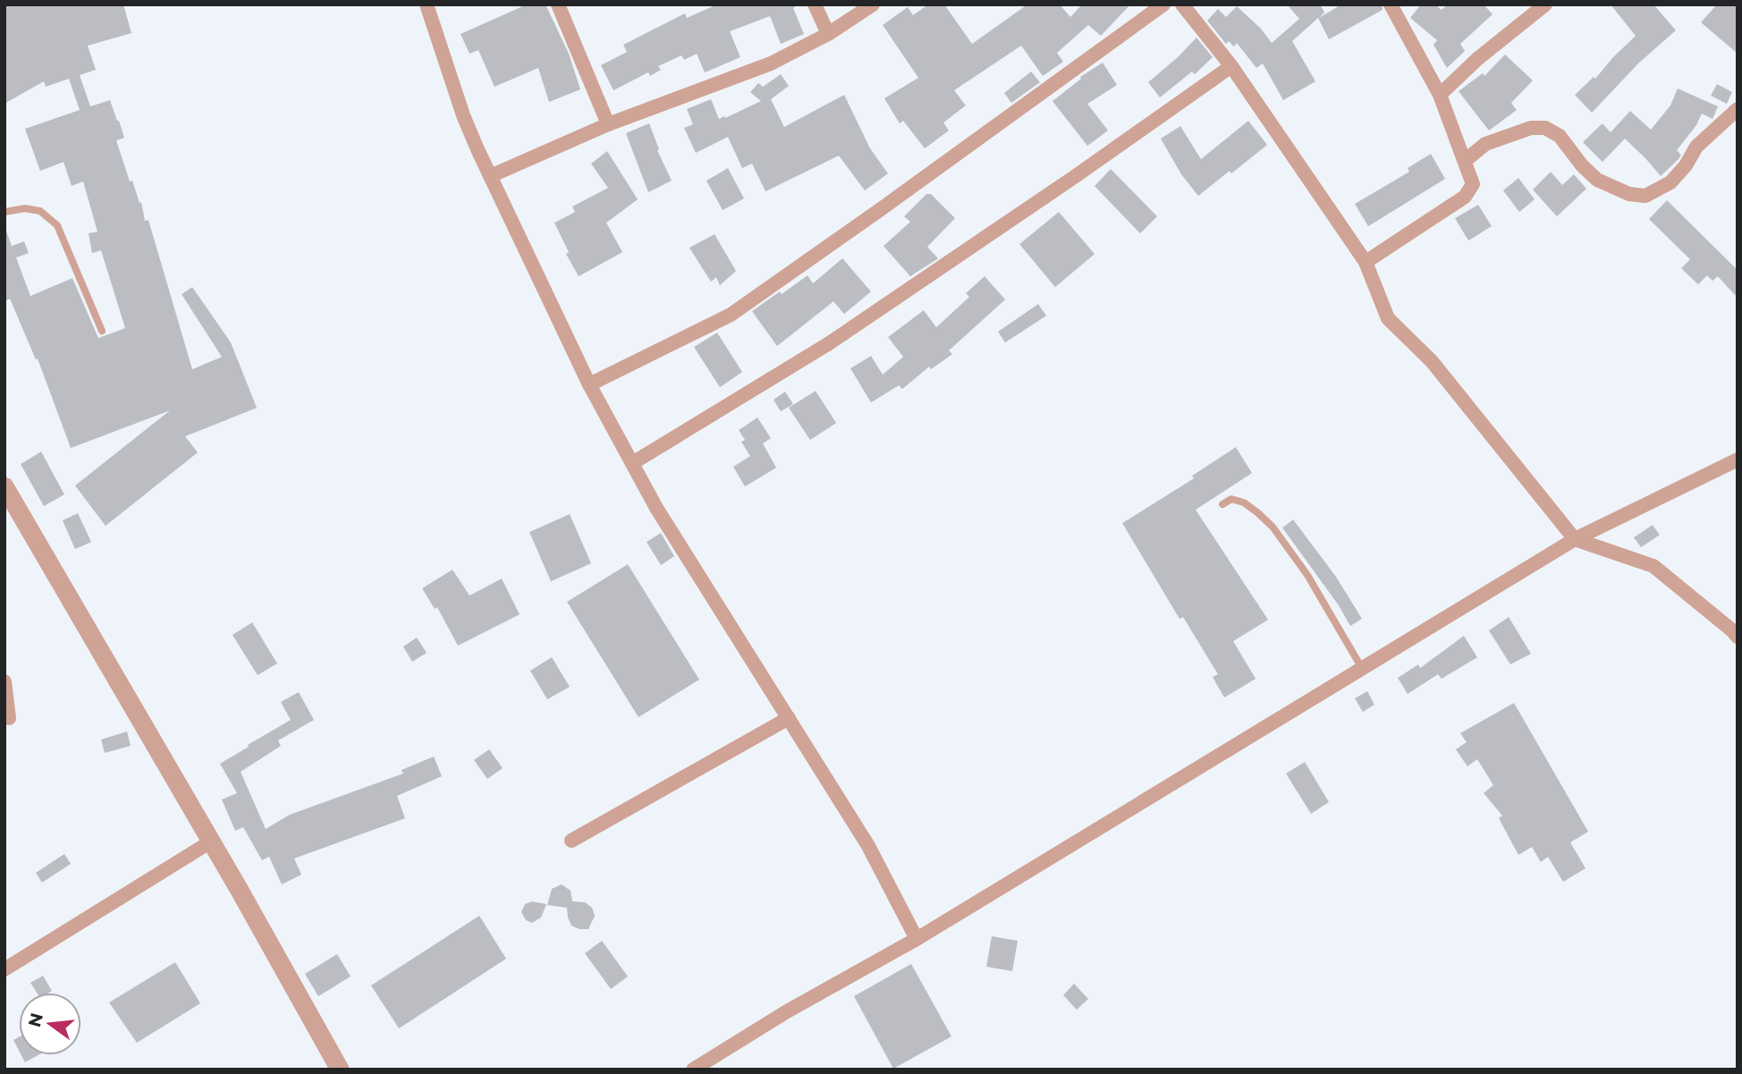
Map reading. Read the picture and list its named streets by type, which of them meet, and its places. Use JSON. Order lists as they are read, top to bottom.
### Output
{
  "north": "left"
}
